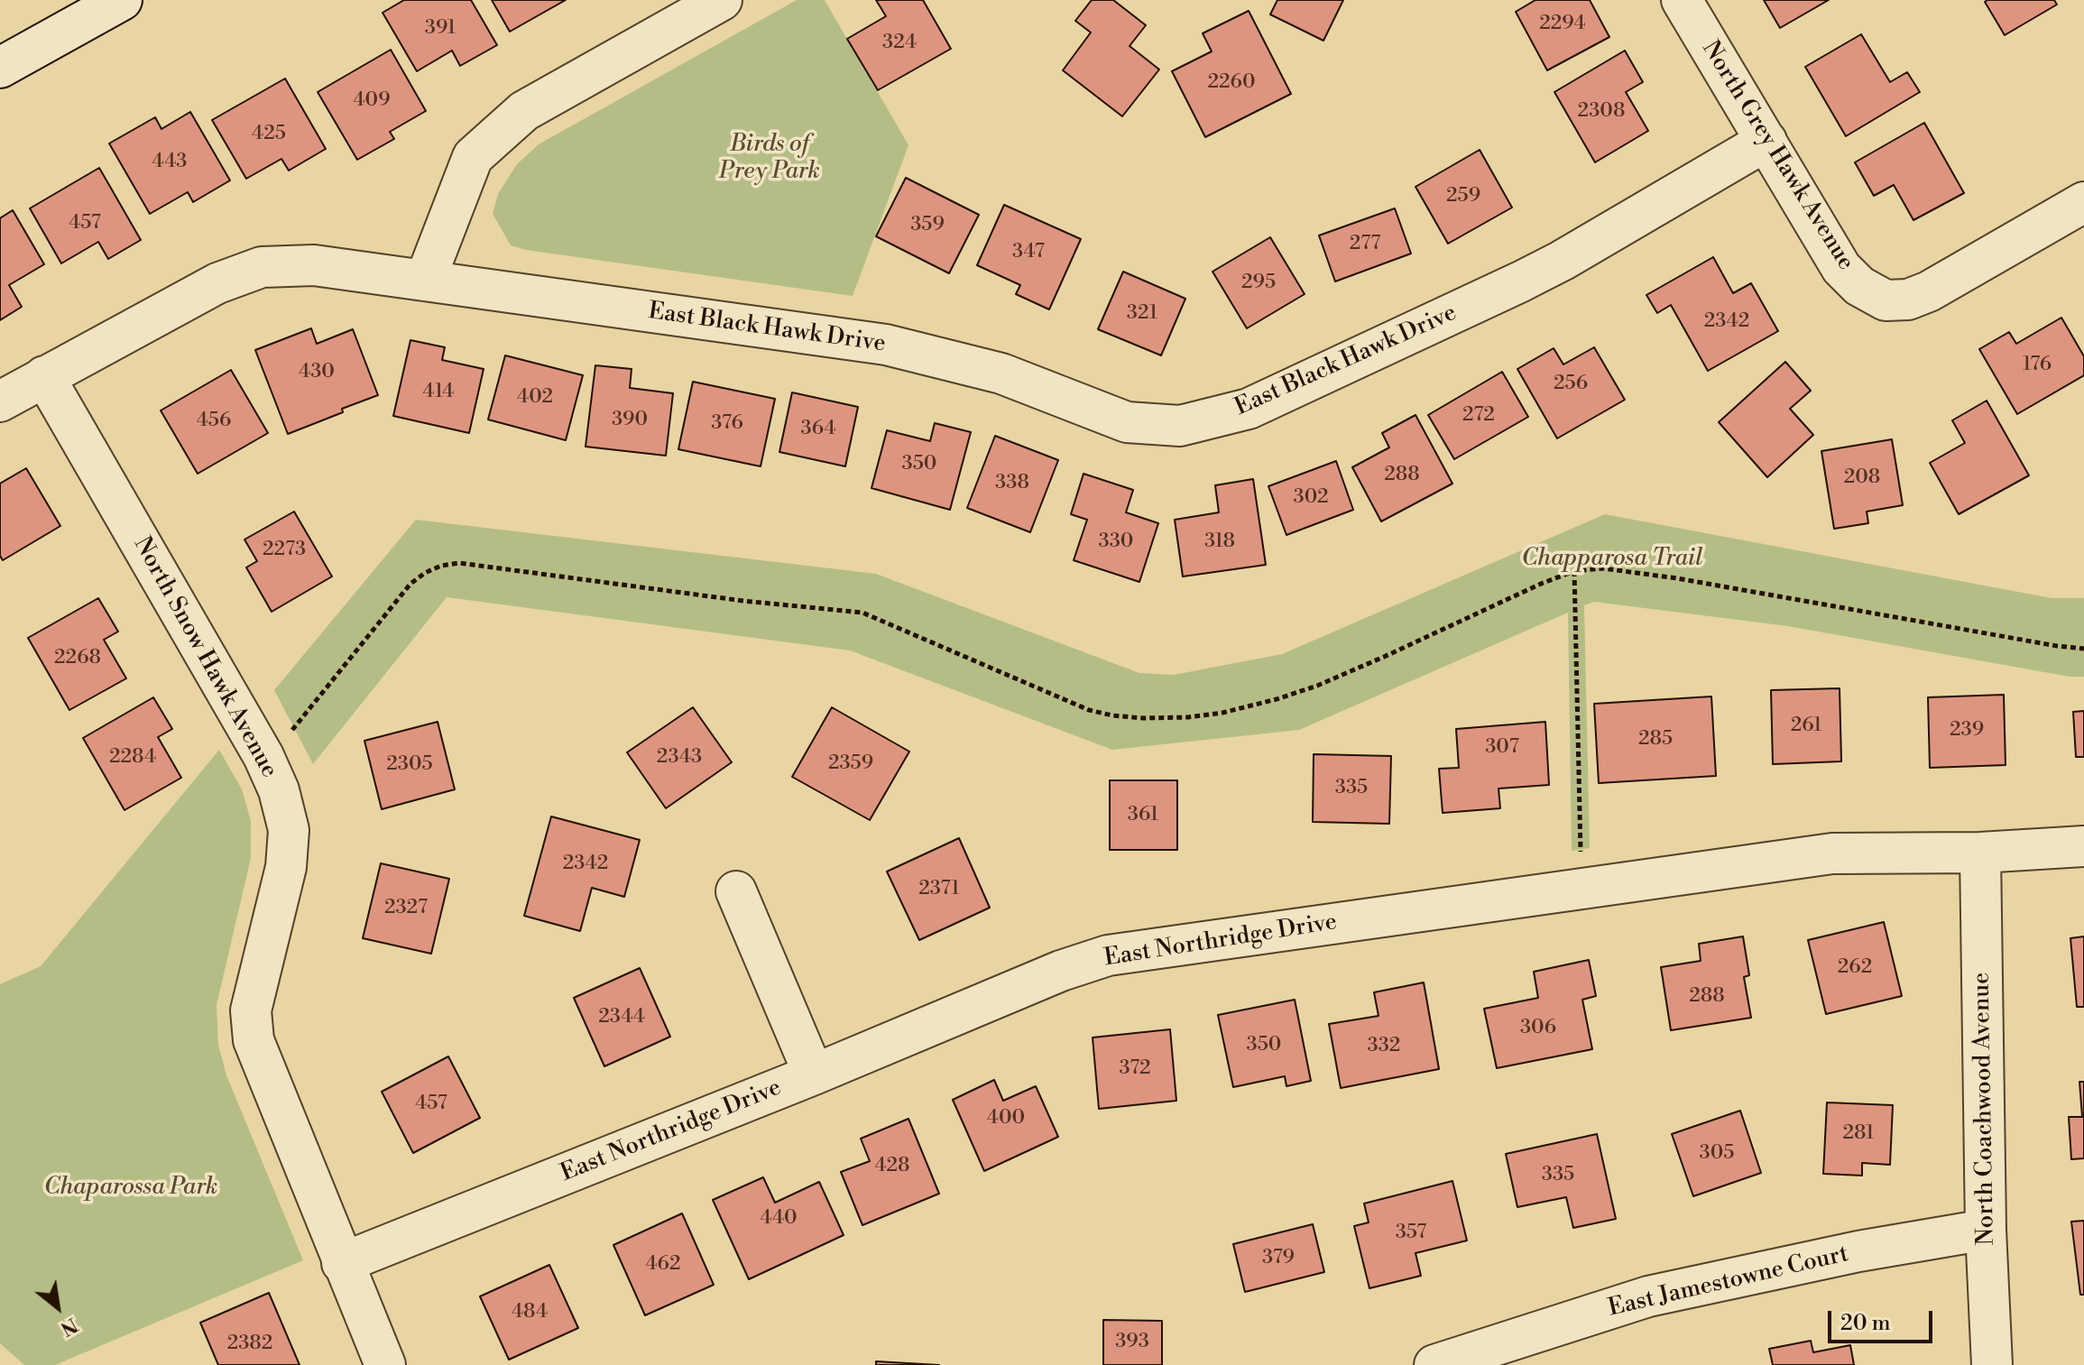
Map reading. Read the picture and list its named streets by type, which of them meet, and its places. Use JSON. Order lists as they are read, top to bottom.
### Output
{
  "streets": {
    "street": [
      "North Grey Hawk Avenue",
      "East Black Hawk Drive",
      "North Snow Hawk Avenue",
      "East Northridge Drive",
      "North Coachwood Avenue",
      "East Jamestowne Court"
    ]
  },
  "crossings": [
    ["North Grey Hawk Avenue", "East Black Hawk Drive"],
    ["East Black Hawk Drive", "North Snow Hawk Avenue"],
    ["North Snow Hawk Avenue", "East Northridge Drive"],
    ["East Northridge Drive", "North Coachwood Avenue"],
    ["North Coachwood Avenue", "East Jamestowne Court"]
  ],
  "parks": ["Birds of Prey Park", "Chapparosa Trail", "Chaparossa Park"],
  "house_numbers": [
    "2294",
    "391",
    "324",
    "2260",
    "409",
    "2308",
    "425",
    "443",
    "259",
    "457",
    "359",
    "277",
    "347",
    "295",
    "321",
    "2342",
    "176",
    "430",
    "256",
    "414",
    "402",
    "272",
    "390",
    "456",
    "376",
    "364",
    "350",
    "288",
    "208",
    "338",
    "302",
    "330",
    "318",
    "2273",
    "2268",
    "261",
    "239",
    "285",
    "307",
    "2284",
    "2343",
    "2359",
    "2305",
    "335",
    "361",
    "2342",
    "2371",
    "2327",
    "262",
    "288",
    "2344",
    "306",
    "350",
    "332",
    "372",
    "457",
    "400",
    "281",
    "305",
    "428",
    "335",
    "440",
    "357",
    "379",
    "462",
    "484",
    "393",
    "2382"
  ],
  "scale_bar": "20 m",
  "north": "bottom right"
}
